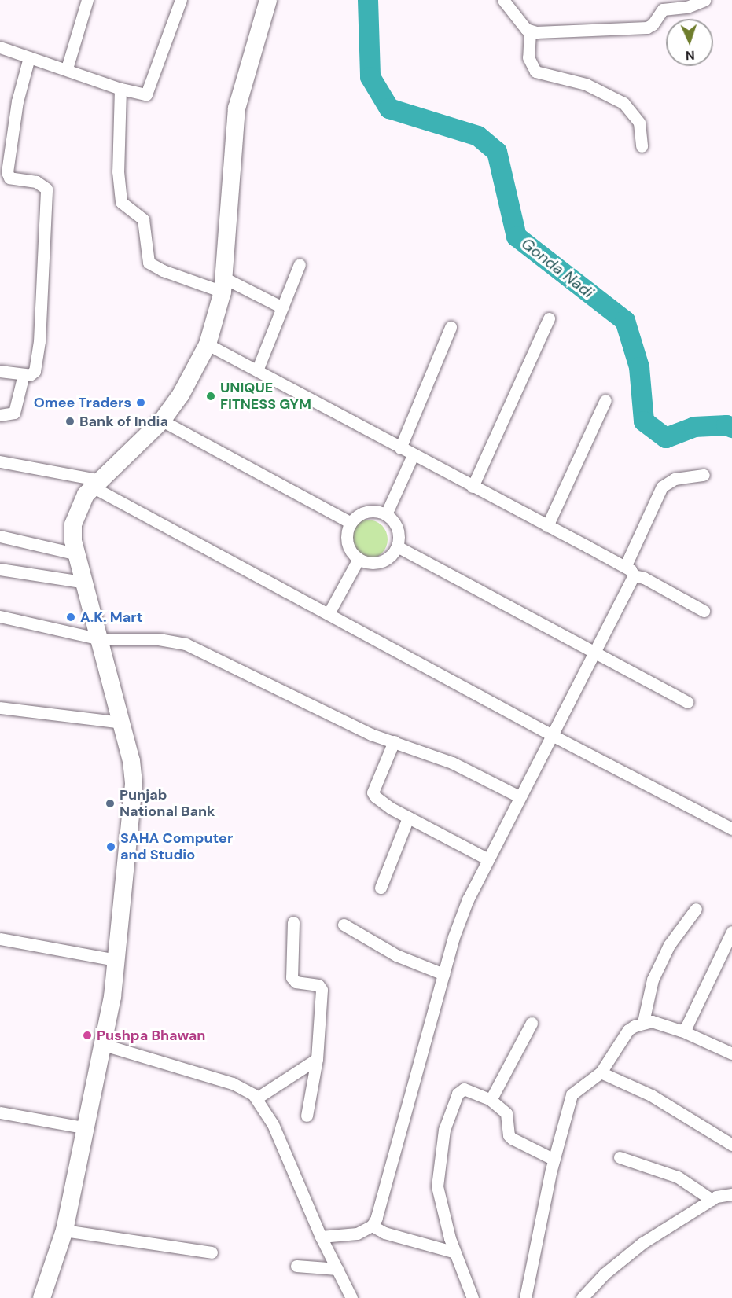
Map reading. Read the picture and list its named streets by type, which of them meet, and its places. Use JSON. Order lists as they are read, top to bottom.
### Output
{
  "water": ["Gonda Nadi"],
  "places": [
    "UNIQUE FITNESS GYM",
    "Omee Traders",
    "Bank of India",
    "A.K. Mart",
    "Punjab National Bank",
    "SAHA Computer and Studio",
    "Pushpa Bhawan"
  ],
  "north": "bottom"
}
